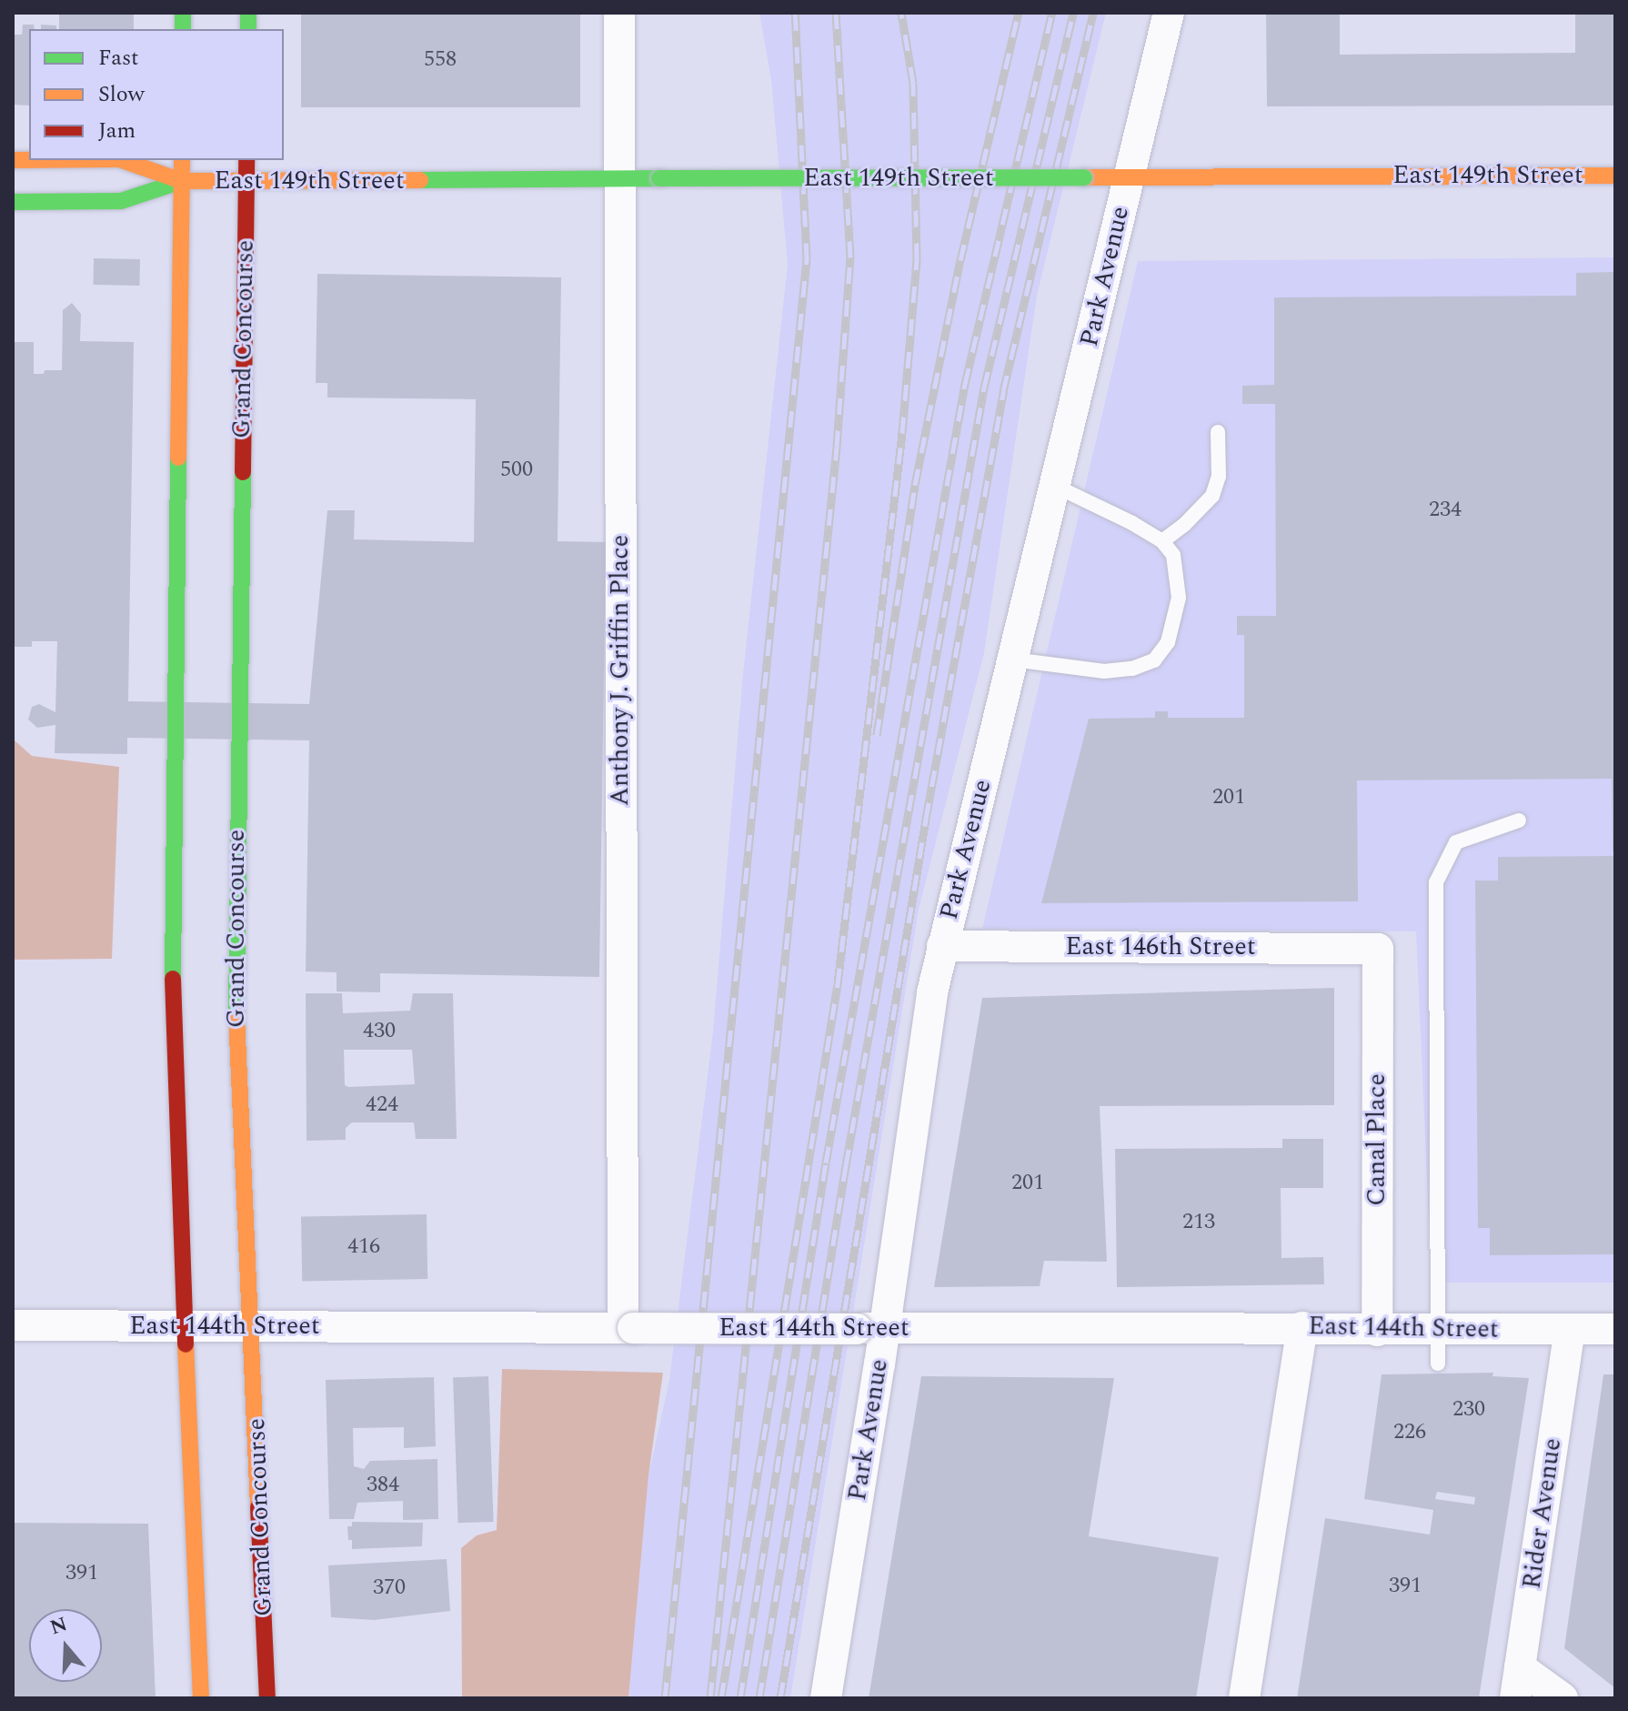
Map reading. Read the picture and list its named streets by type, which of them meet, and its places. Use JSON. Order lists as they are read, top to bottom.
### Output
{
  "streets": {
    "main road": ["East 149th Street", "Grand Concourse"],
    "street": [
      "Park Avenue",
      "Anthony J. Griffin Place",
      "East 146th Street",
      "Canal Place",
      "East 144th Street",
      "Rider Avenue"
    ]
  },
  "crossings": [
    ["East 149th Street", "Park Avenue"],
    ["East 149th Street", "Grand Concourse"],
    ["East 149th Street", "Anthony J. Griffin Place"],
    ["Park Avenue", "East 146th Street"],
    ["Park Avenue", "East 144th Street"],
    ["Grand Concourse", "East 144th Street"],
    ["Anthony J. Griffin Place", "East 144th Street"],
    ["East 146th Street", "Canal Place"],
    ["Canal Place", "East 144th Street"],
    ["East 144th Street", "Rider Avenue"]
  ],
  "house_numbers": [
    "558",
    "500",
    "234",
    "201",
    "430",
    "424",
    "201",
    "213",
    "416",
    "230",
    "226",
    "384",
    "391",
    "391",
    "370"
  ],
  "legend": ["Fast", "Slow", "Jam"],
  "north": "top"
}
